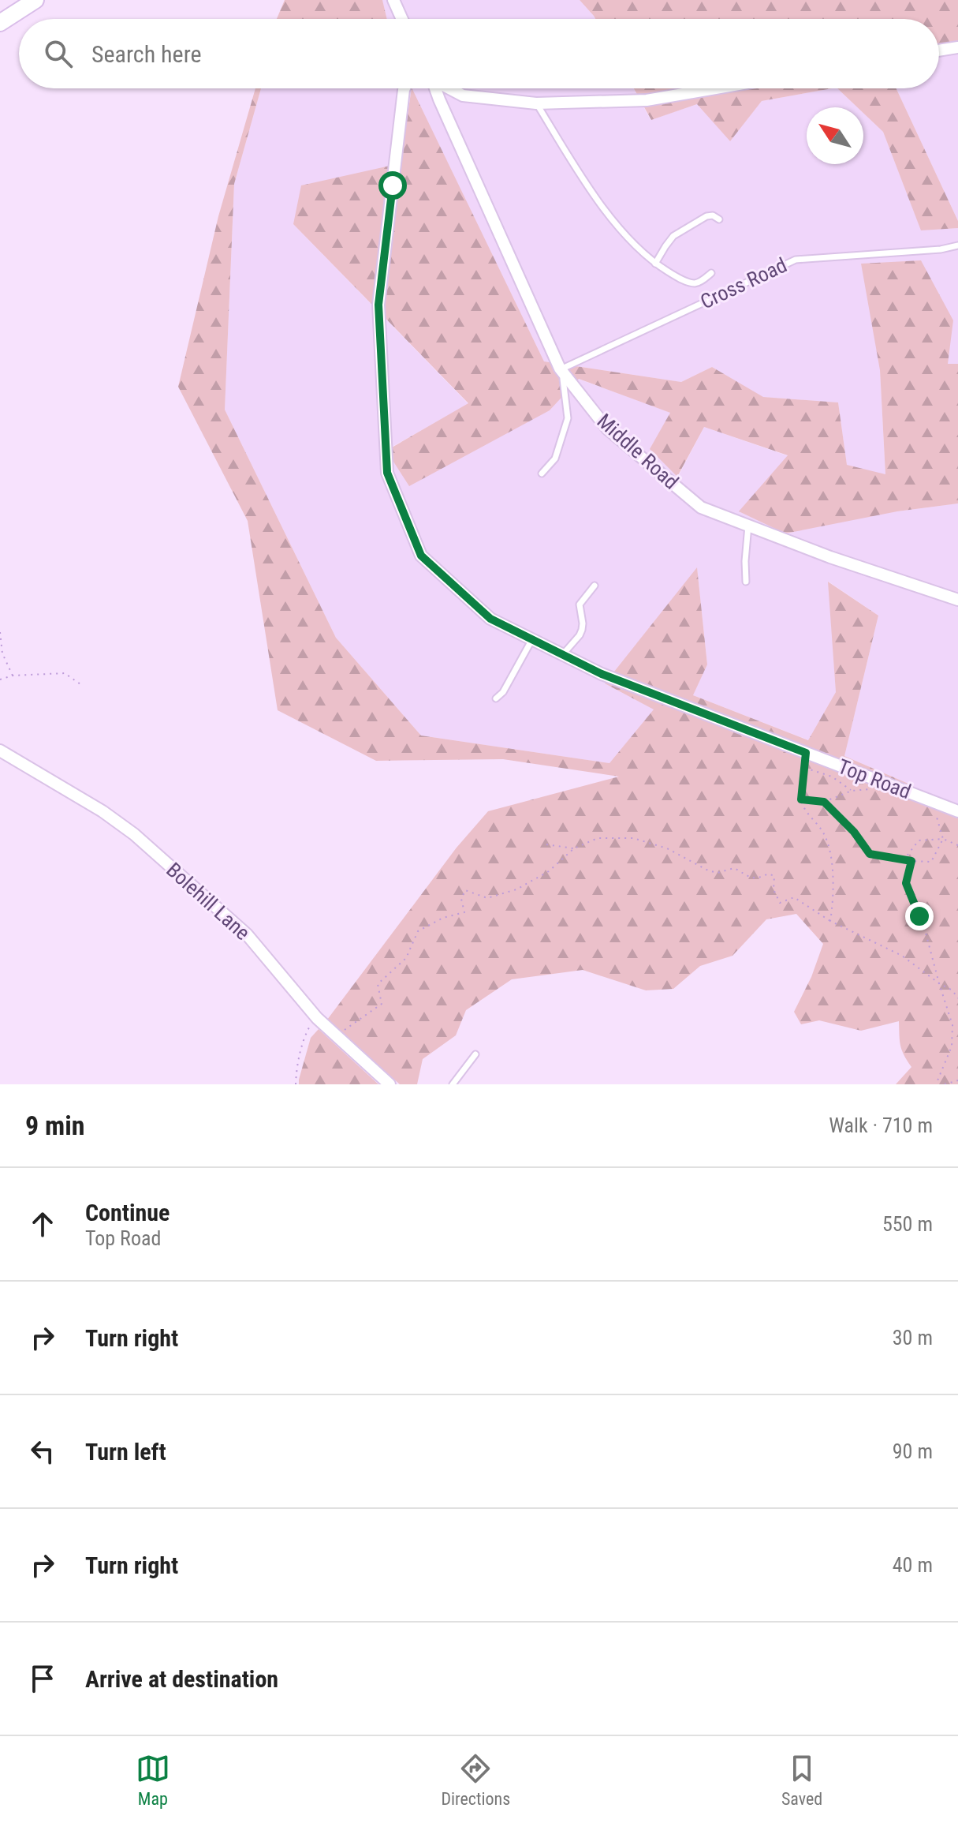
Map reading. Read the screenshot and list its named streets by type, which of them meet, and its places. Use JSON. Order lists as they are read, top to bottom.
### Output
{
  "streets": {
    "street": ["Middle Road", "Top Road", "Bolehill Lane"],
    "lane": ["Cross Road"]
  },
  "crossings": [
    ["Cross Road", "Middle Road"]
  ],
  "north": "top left",
  "page": {
    "search": "Search here",
    "heading": ["9 min", "Walk · 710 m"],
    "list": [
      ["Continue", "Top Road", "550 m"],
      ["Turn right", "30 m"],
      ["Turn left", "90 m"],
      ["Turn right", "40 m"],
      "Arrive at destination"
    ],
    "nav": ["Map", "Directions", "Saved"]
  }
}
